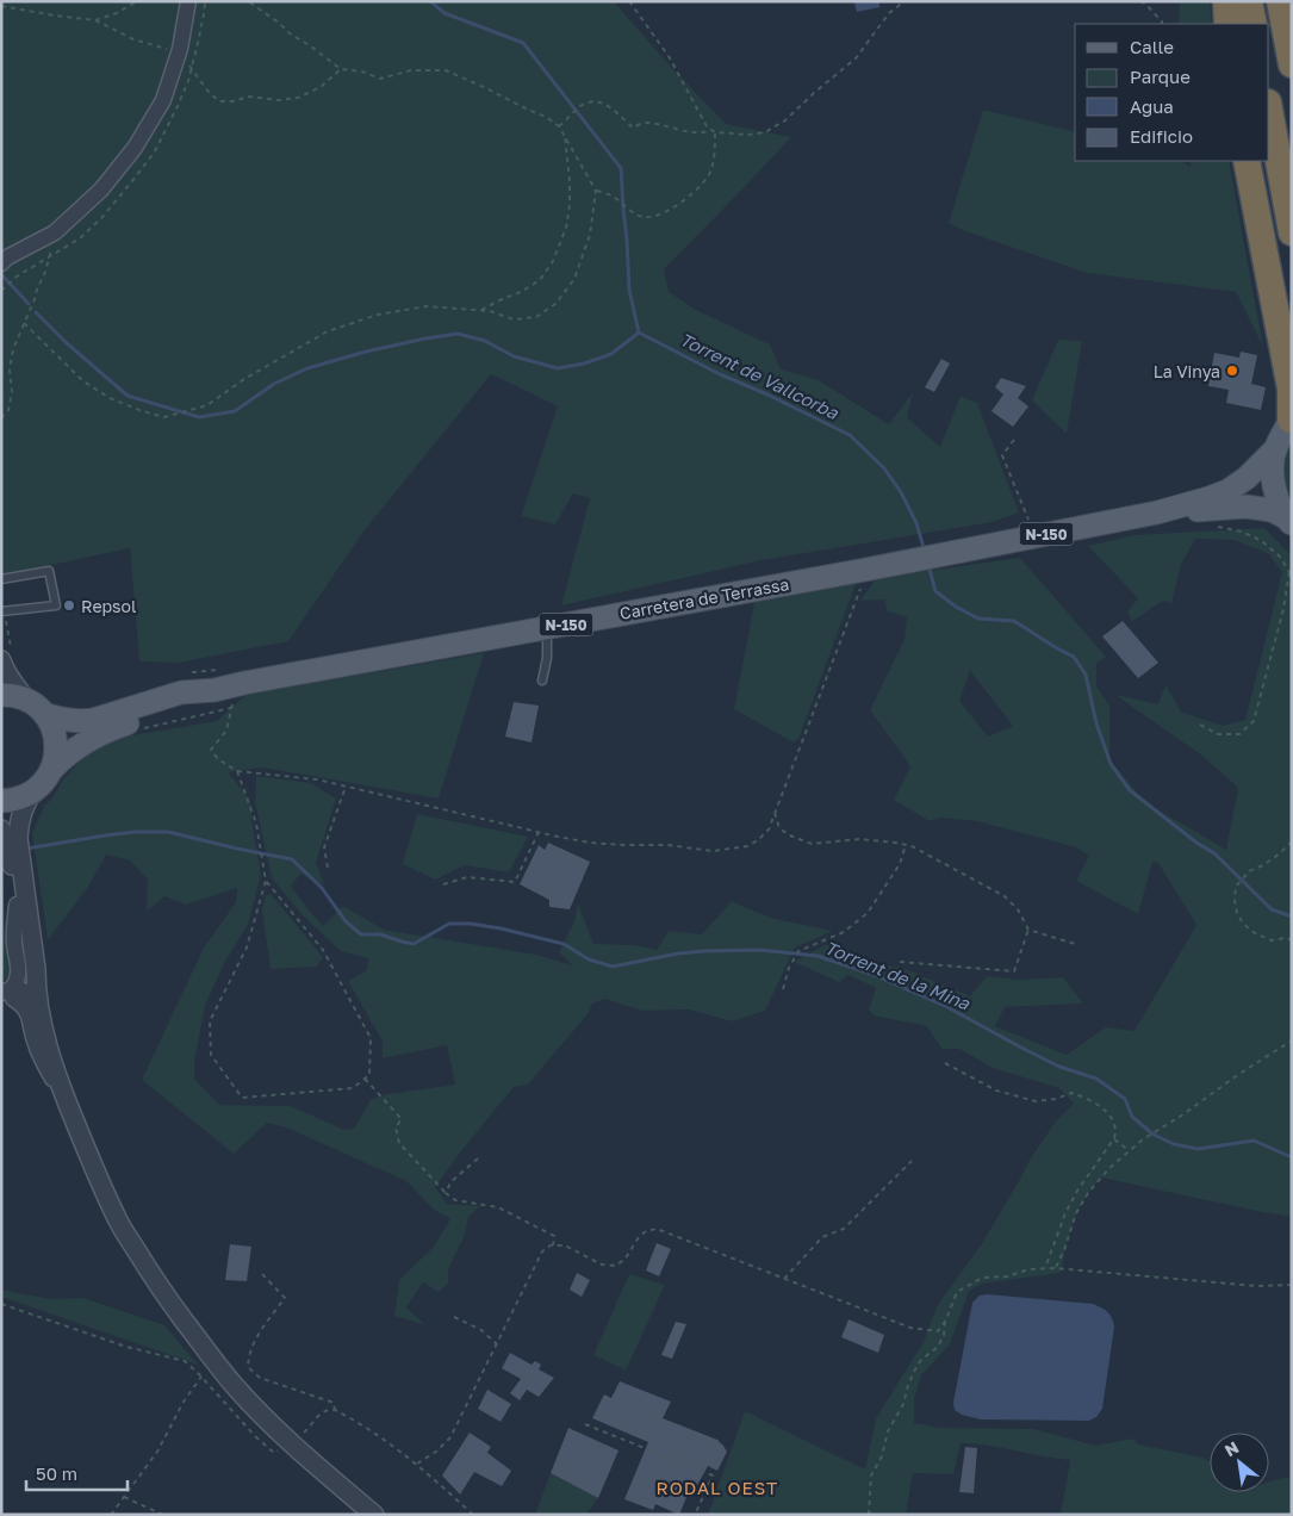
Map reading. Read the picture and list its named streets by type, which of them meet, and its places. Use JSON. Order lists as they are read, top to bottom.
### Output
{
  "streets": {
    "main road": ["N-150", "Carretera de Terrassa"]
  },
  "crossings": [
    ["N-150", "Carretera de Terrassa"]
  ],
  "districts": ["RODAL OEST"],
  "water": ["Torrent de Vallcorba", "Torrent de la Mina"],
  "places": ["La Vinya", "Repsol"],
  "legend": [
    "Calle",
    "Parque",
    "Agua",
    "Edificio"
  ],
  "scale_bar": "50 m",
  "north": "top left"
}
